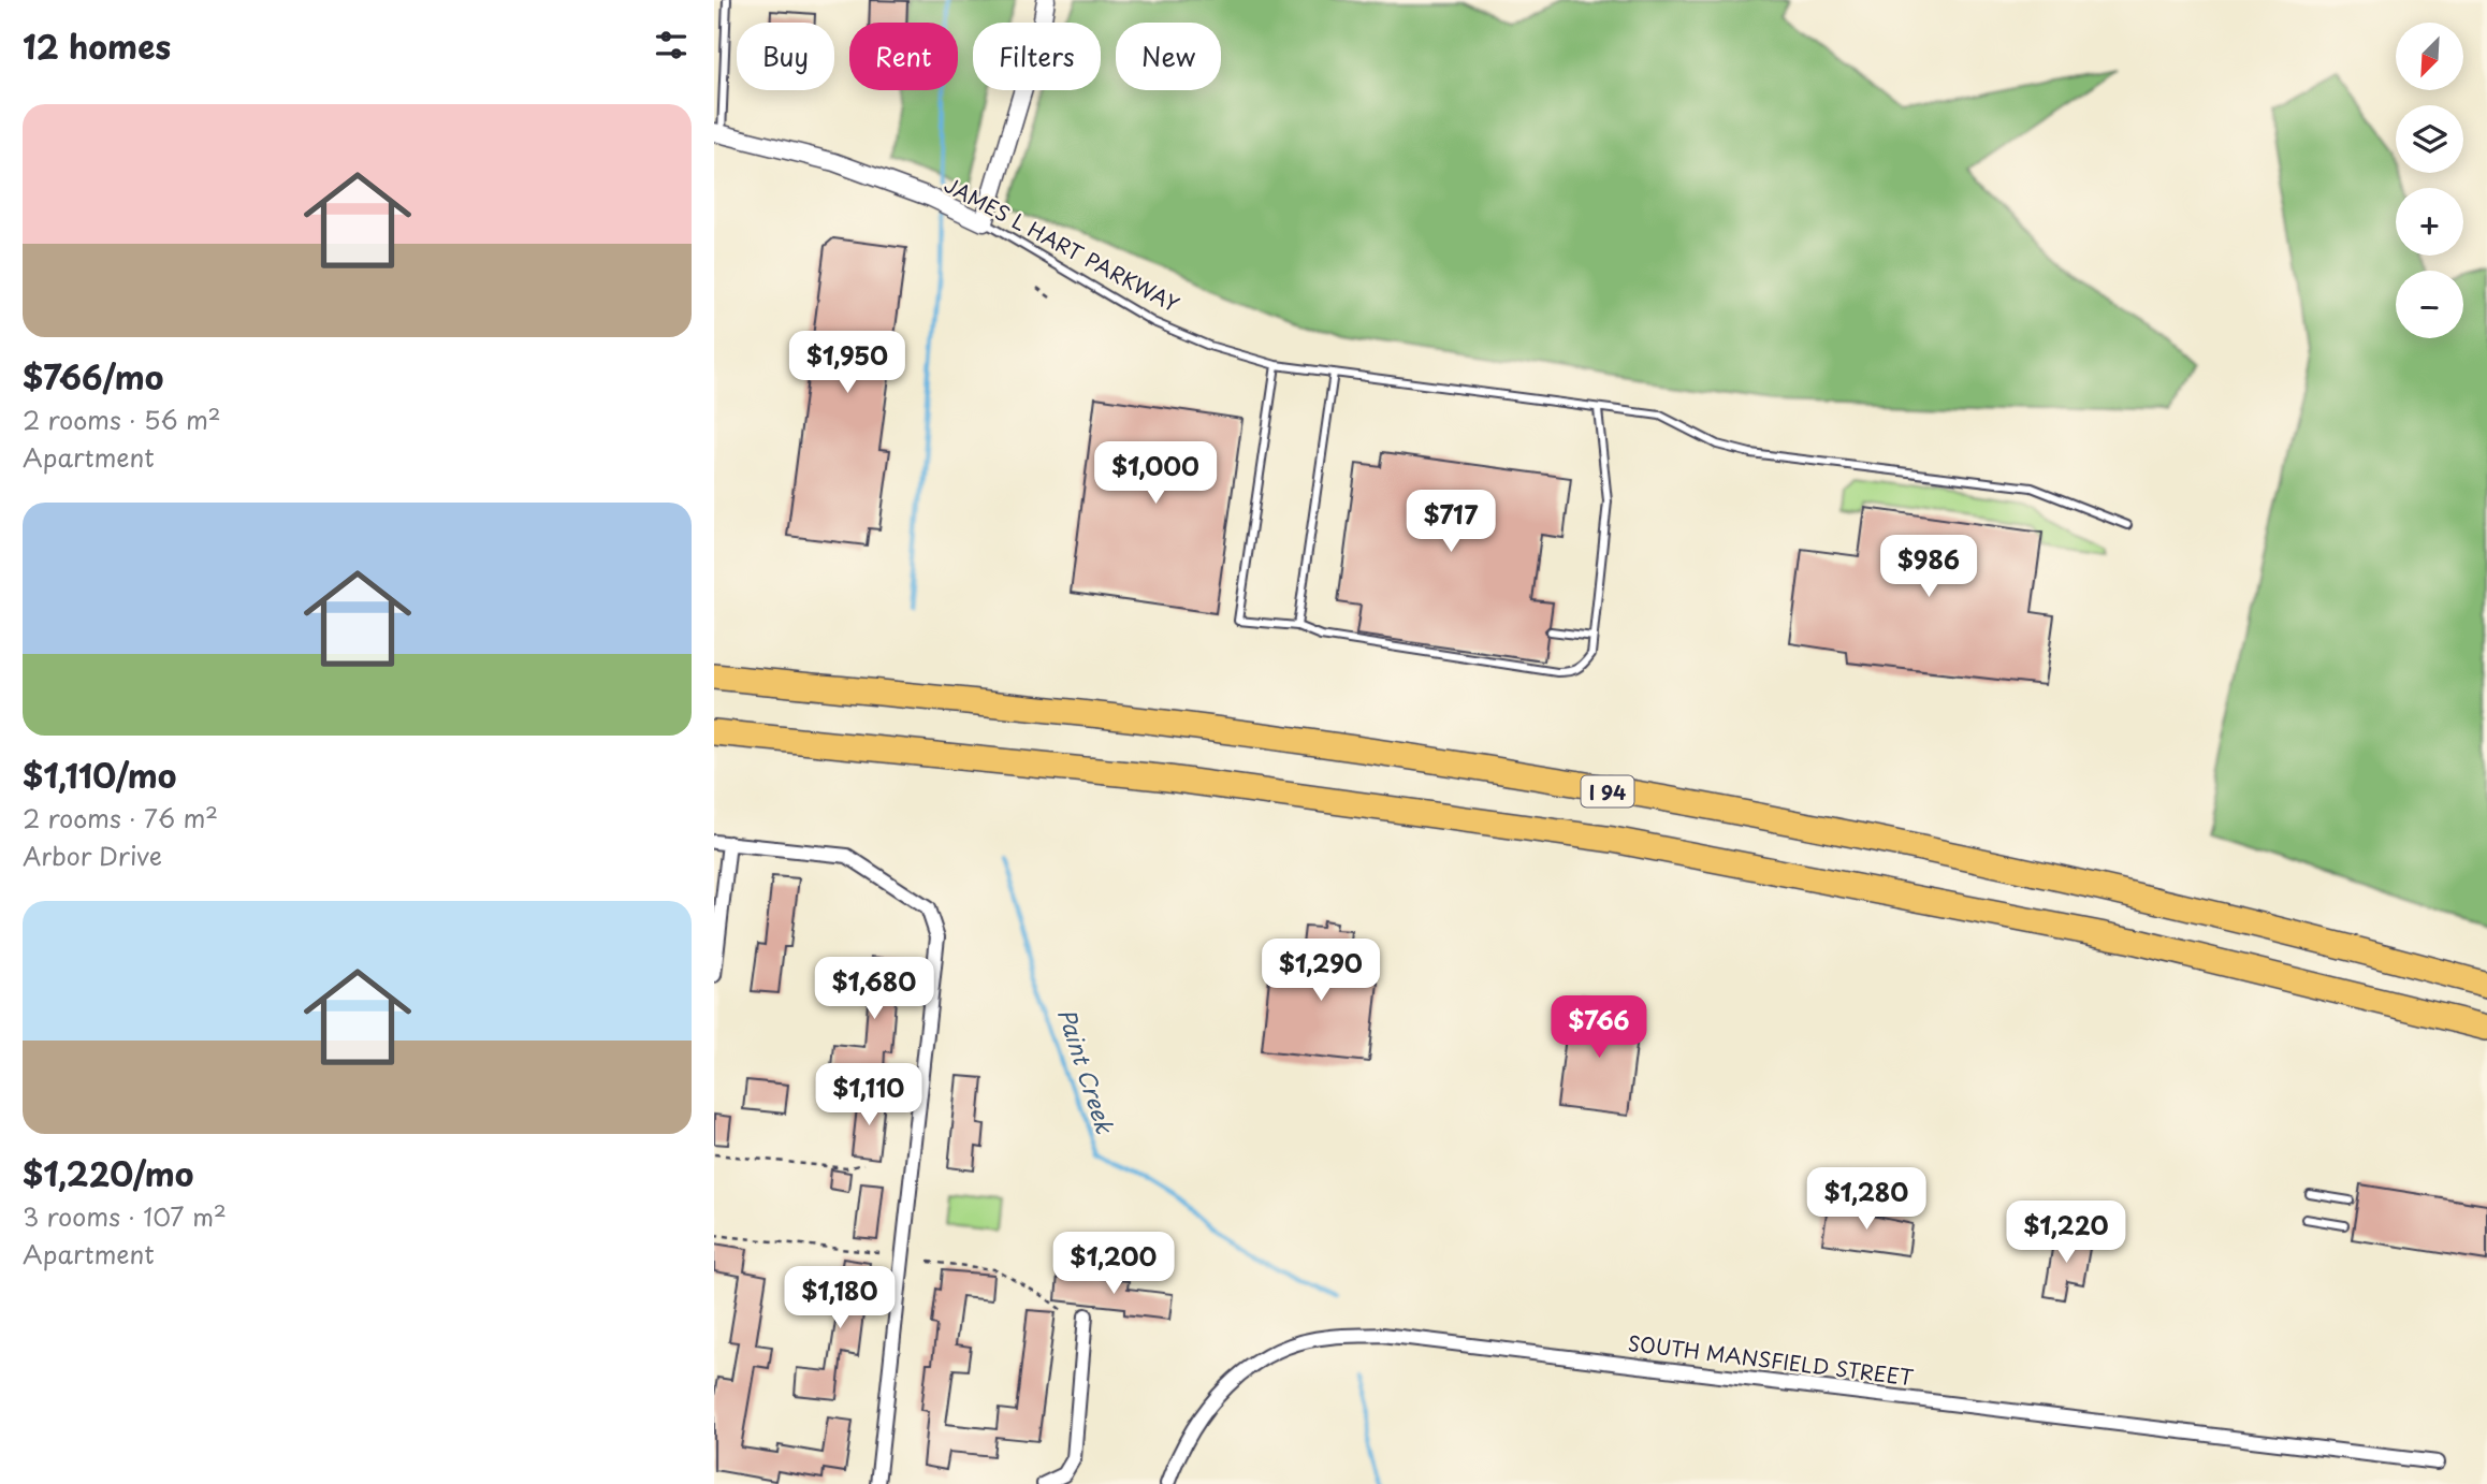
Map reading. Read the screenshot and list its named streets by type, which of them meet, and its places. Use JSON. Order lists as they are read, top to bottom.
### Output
{
  "streets": {
    "highway": ["I 94"],
    "street": ["JAMES L HART PARKWAY", "SOUTH MANSFIELD STREET"]
  },
  "water": ["Paint Creek"],
  "north": "bottom left",
  "page": {
    "heading": "12 homes",
    "map_buttons": ["+", "−"],
    "chip": [
      "Buy",
      "Rent",
      "Filters",
      "New"
    ],
    "list": [
      {
        "name": "$766/mo",
        "note": "2 rooms · 56 m² · Apartment"
      },
      {
        "name": "$1,110/mo",
        "note": "2 rooms · 76 m² · Arbor Drive"
      },
      {
        "name": "$1,220/mo",
        "note": "3 rooms · 107 m² · Apartment"
      }
    ],
    "price": [
      "$1,950",
      "$1,000",
      "$717",
      "$986",
      "$1,290",
      "$1,680",
      "$766",
      "$1,110",
      "$1,280",
      "$1,220",
      "$1,200",
      "$1,180"
    ]
  }
}
